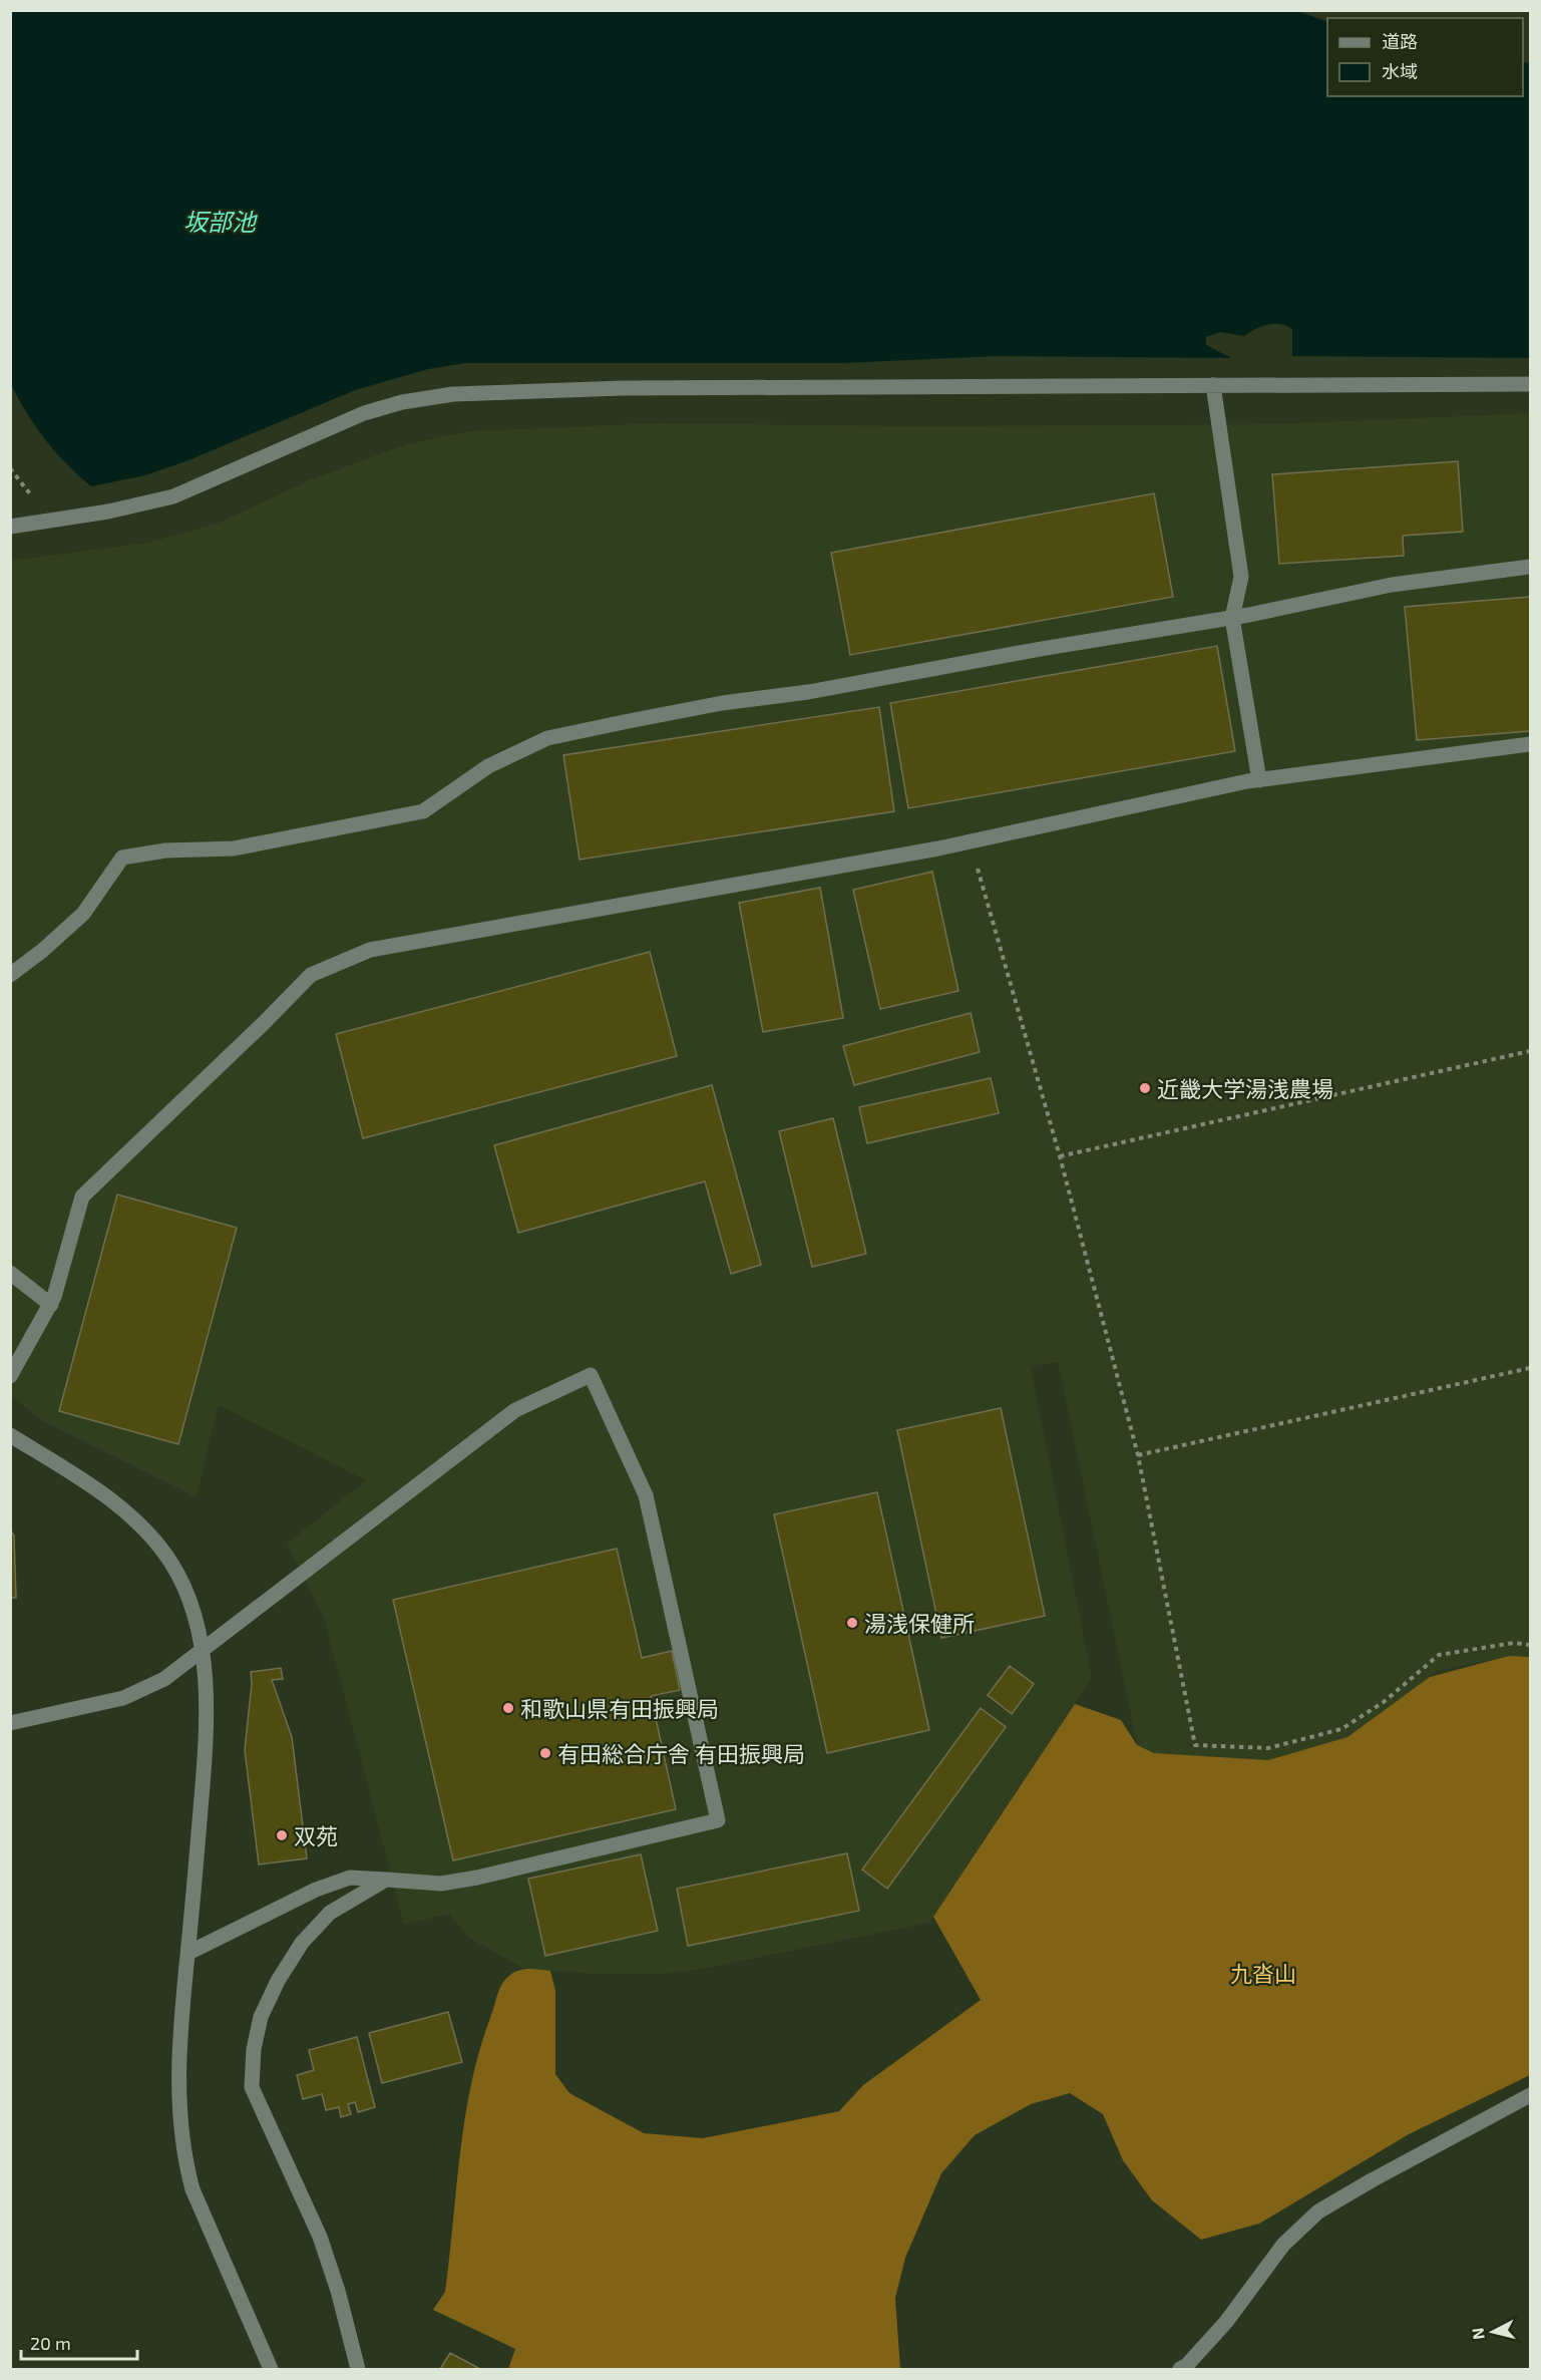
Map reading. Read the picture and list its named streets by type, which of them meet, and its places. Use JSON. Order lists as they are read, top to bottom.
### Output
{
  "water": ["坂部池"],
  "parks": ["九沓山"],
  "places": [
    "近畿大学湯浅農場",
    "湯浅保健所",
    "和歌山県有田振興局",
    "有田総合庁舎 有田振興局",
    "双苑"
  ],
  "legend": ["道路", "水域"],
  "scale_bar": "20 m",
  "north": "left"
}
